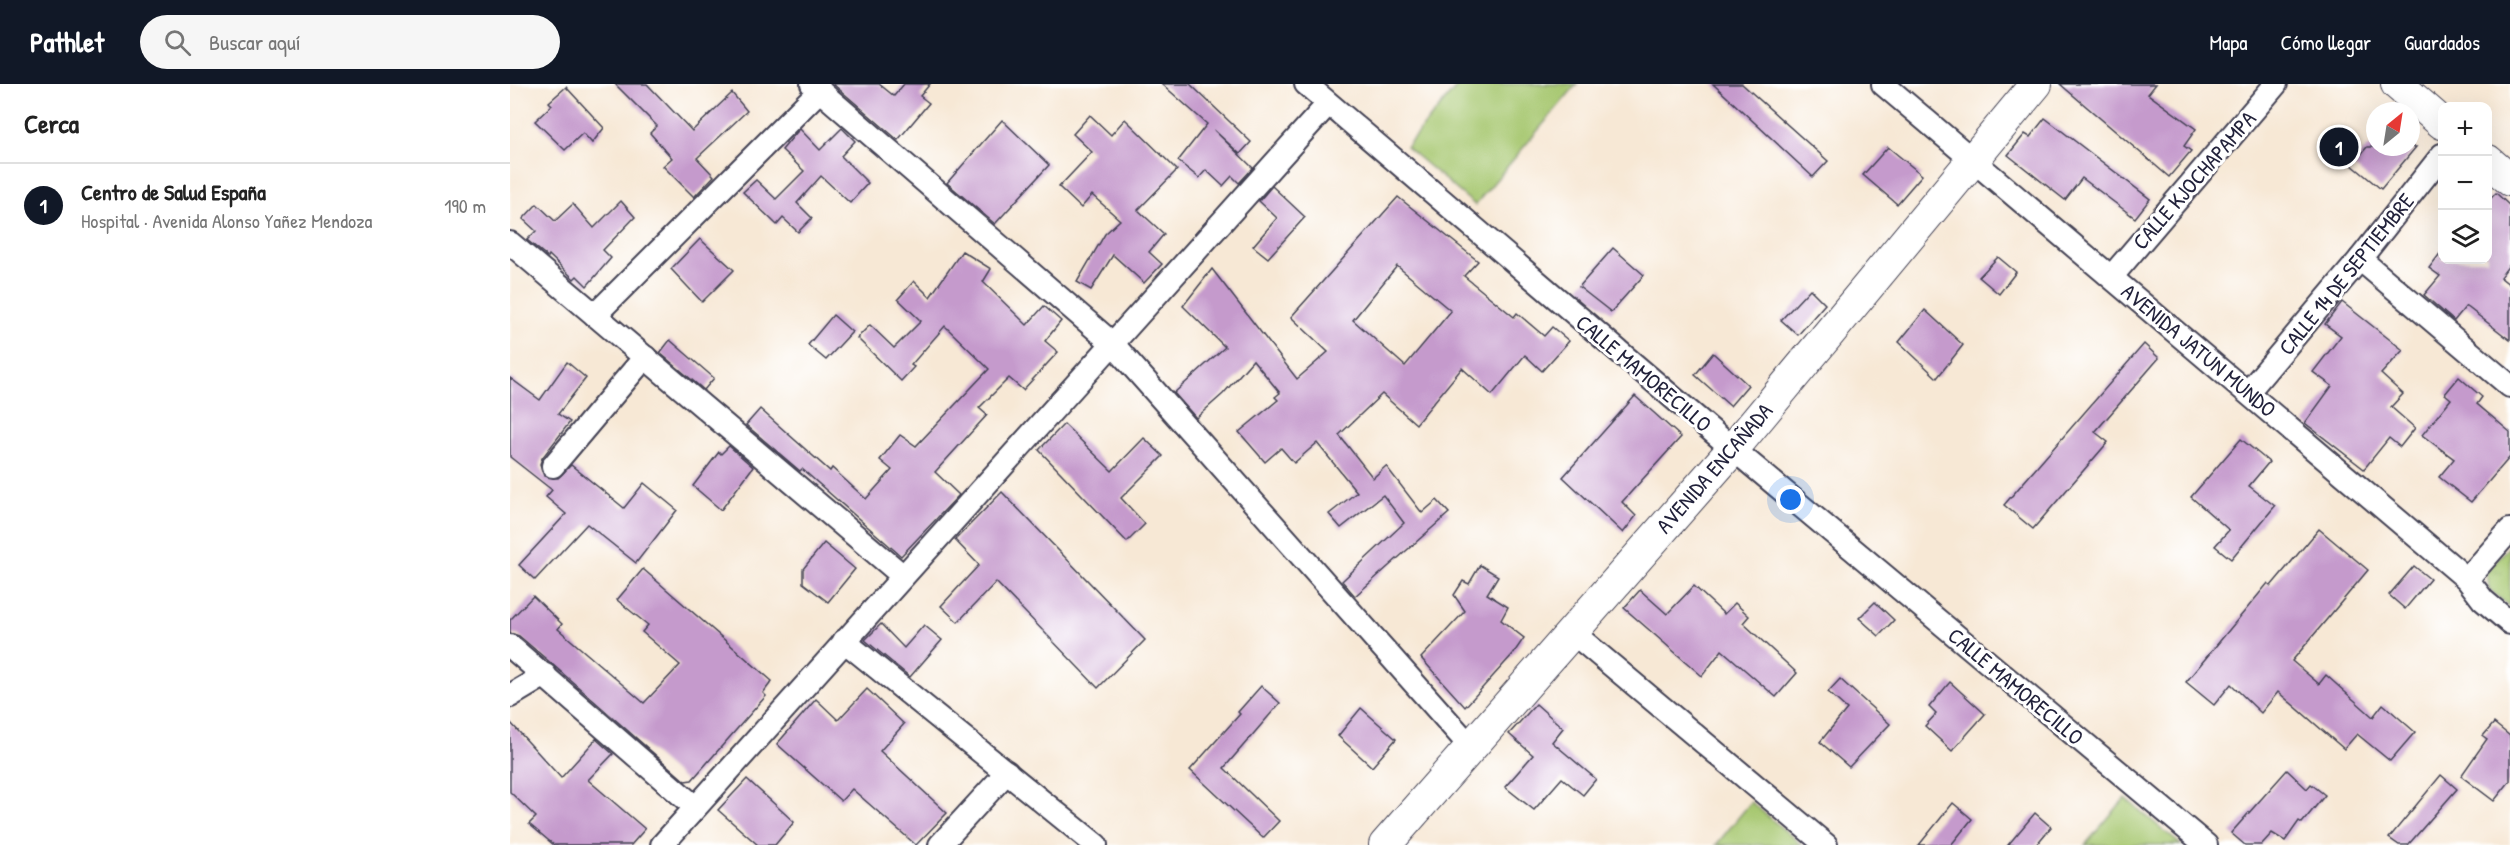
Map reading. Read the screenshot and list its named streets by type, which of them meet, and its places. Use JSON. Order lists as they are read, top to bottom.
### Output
{
  "streets": {
    "main road": ["AVENIDA ENCAÑADA"],
    "street": [
      "CALLE KJOCHAPAMPA",
      "CALLE 14 DE SEPTIEMBRE",
      "AVENIDA JATUN MUNDO",
      "CALLE MAMORECILLO"
    ]
  },
  "crossings": [
    ["CALLE KJOCHAPAMPA", "AVENIDA JATUN MUNDO"],
    ["CALLE 14 DE SEPTIEMBRE", "AVENIDA JATUN MUNDO"],
    ["AVENIDA JATUN MUNDO", "AVENIDA ENCAÑADA"],
    ["CALLE MAMORECILLO", "AVENIDA ENCAÑADA"]
  ],
  "north": "top right",
  "page": {
    "header": "Pathlet",
    "search": "Buscar aquí",
    "nav": ["Mapa", "Cómo llegar", "Guardados"],
    "heading": "Cerca",
    "map_buttons": ["+", "−"],
    "pins": "1",
    "list": [
      {
        "mark": "1",
        "name": "Centro de Salud España",
        "note": "Hospital · Avenida Alonso Yañez Mendoza",
        "value": "190 m"
      }
    ]
  }
}
